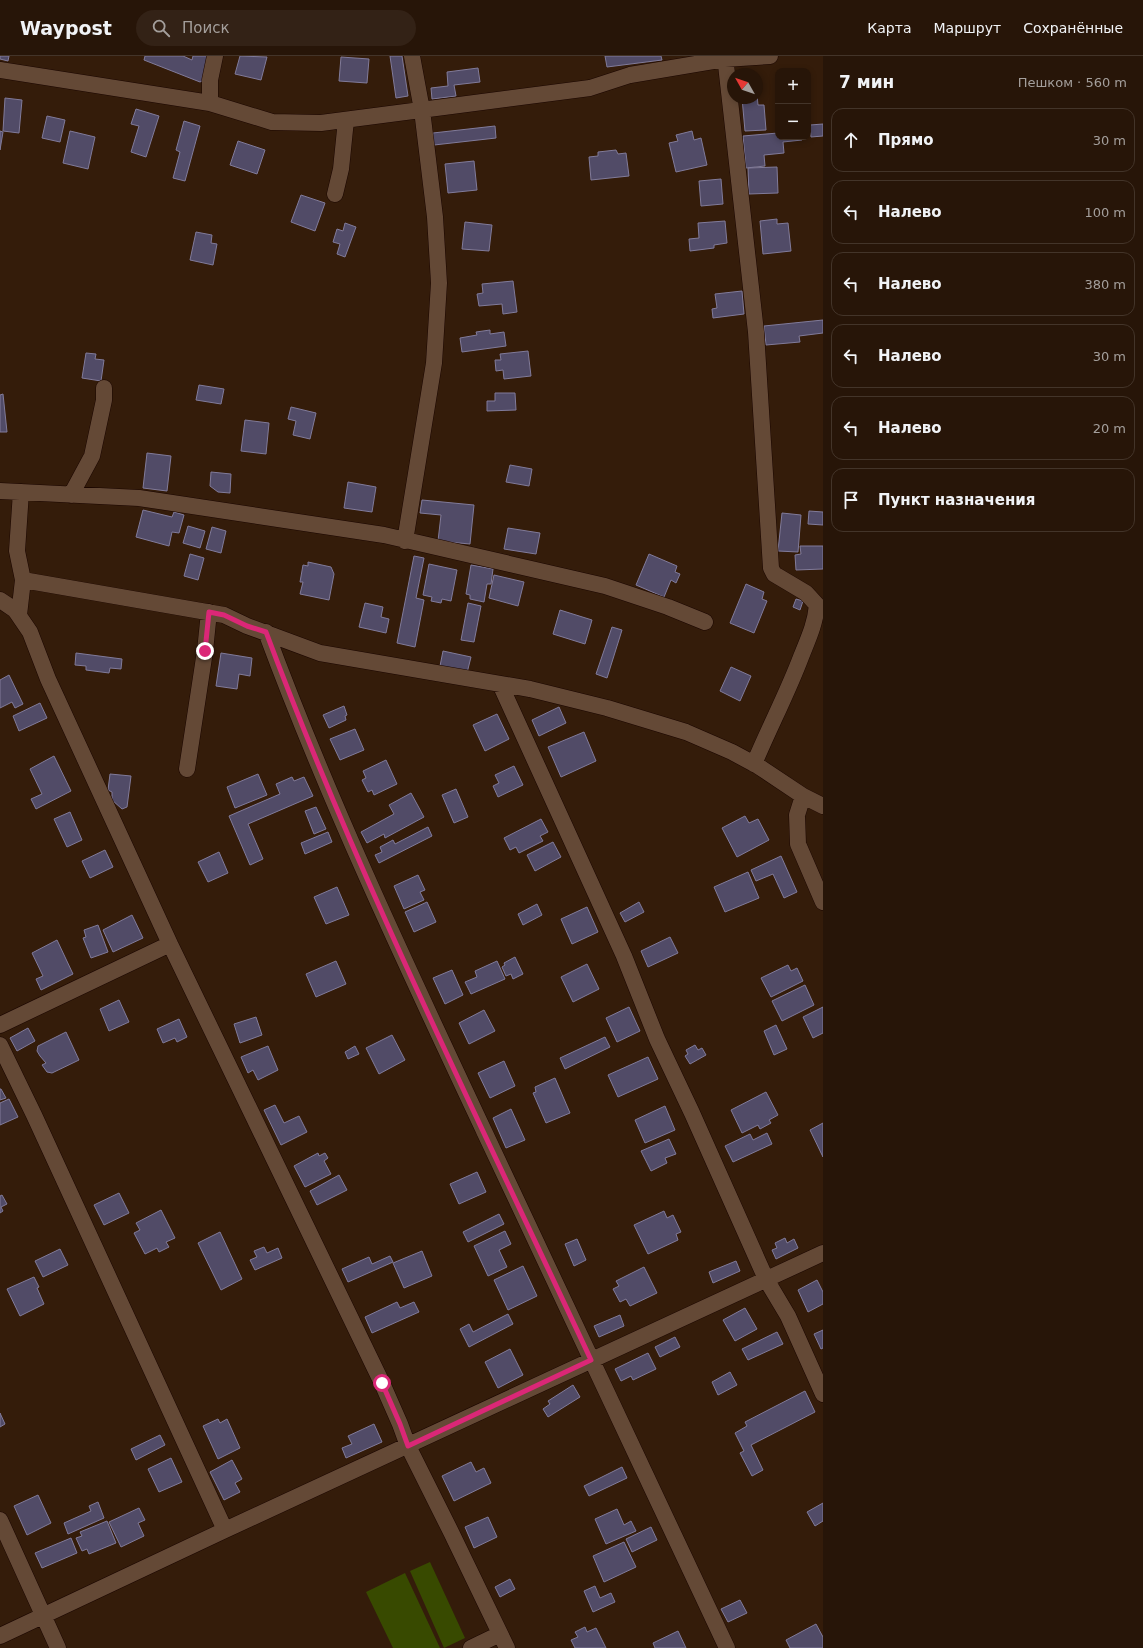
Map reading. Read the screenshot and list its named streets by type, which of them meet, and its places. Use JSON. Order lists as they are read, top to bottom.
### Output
{
  "north": "top left",
  "page": {
    "header": "Waypost",
    "search": "Поиск",
    "nav": ["Карта", "Маршрут", "Сохранённые"],
    "heading": ["7 мин", "Пешком · 560 m"],
    "map_buttons": ["+", "−"],
    "list": [
      ["Прямо", "30 m"],
      ["Налево", "100 m"],
      ["Налево", "380 m"],
      ["Налево", "30 m"],
      ["Налево", "20 m"],
      "Пункт назначения"
    ]
  }
}
